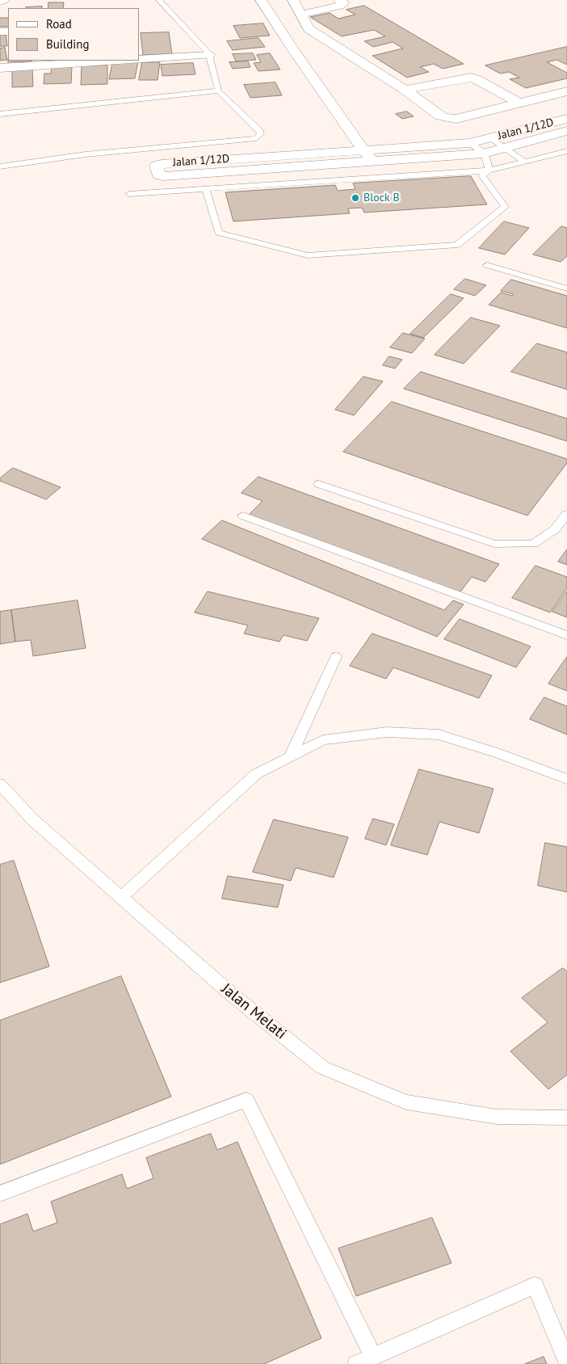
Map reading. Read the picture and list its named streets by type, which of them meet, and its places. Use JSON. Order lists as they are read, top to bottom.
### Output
{
  "streets": {
    "street": ["Jalan 1/12D"],
    "lane": ["Jalan Melati"]
  },
  "places": ["Block B"],
  "legend": ["Road", "Building"]
}
